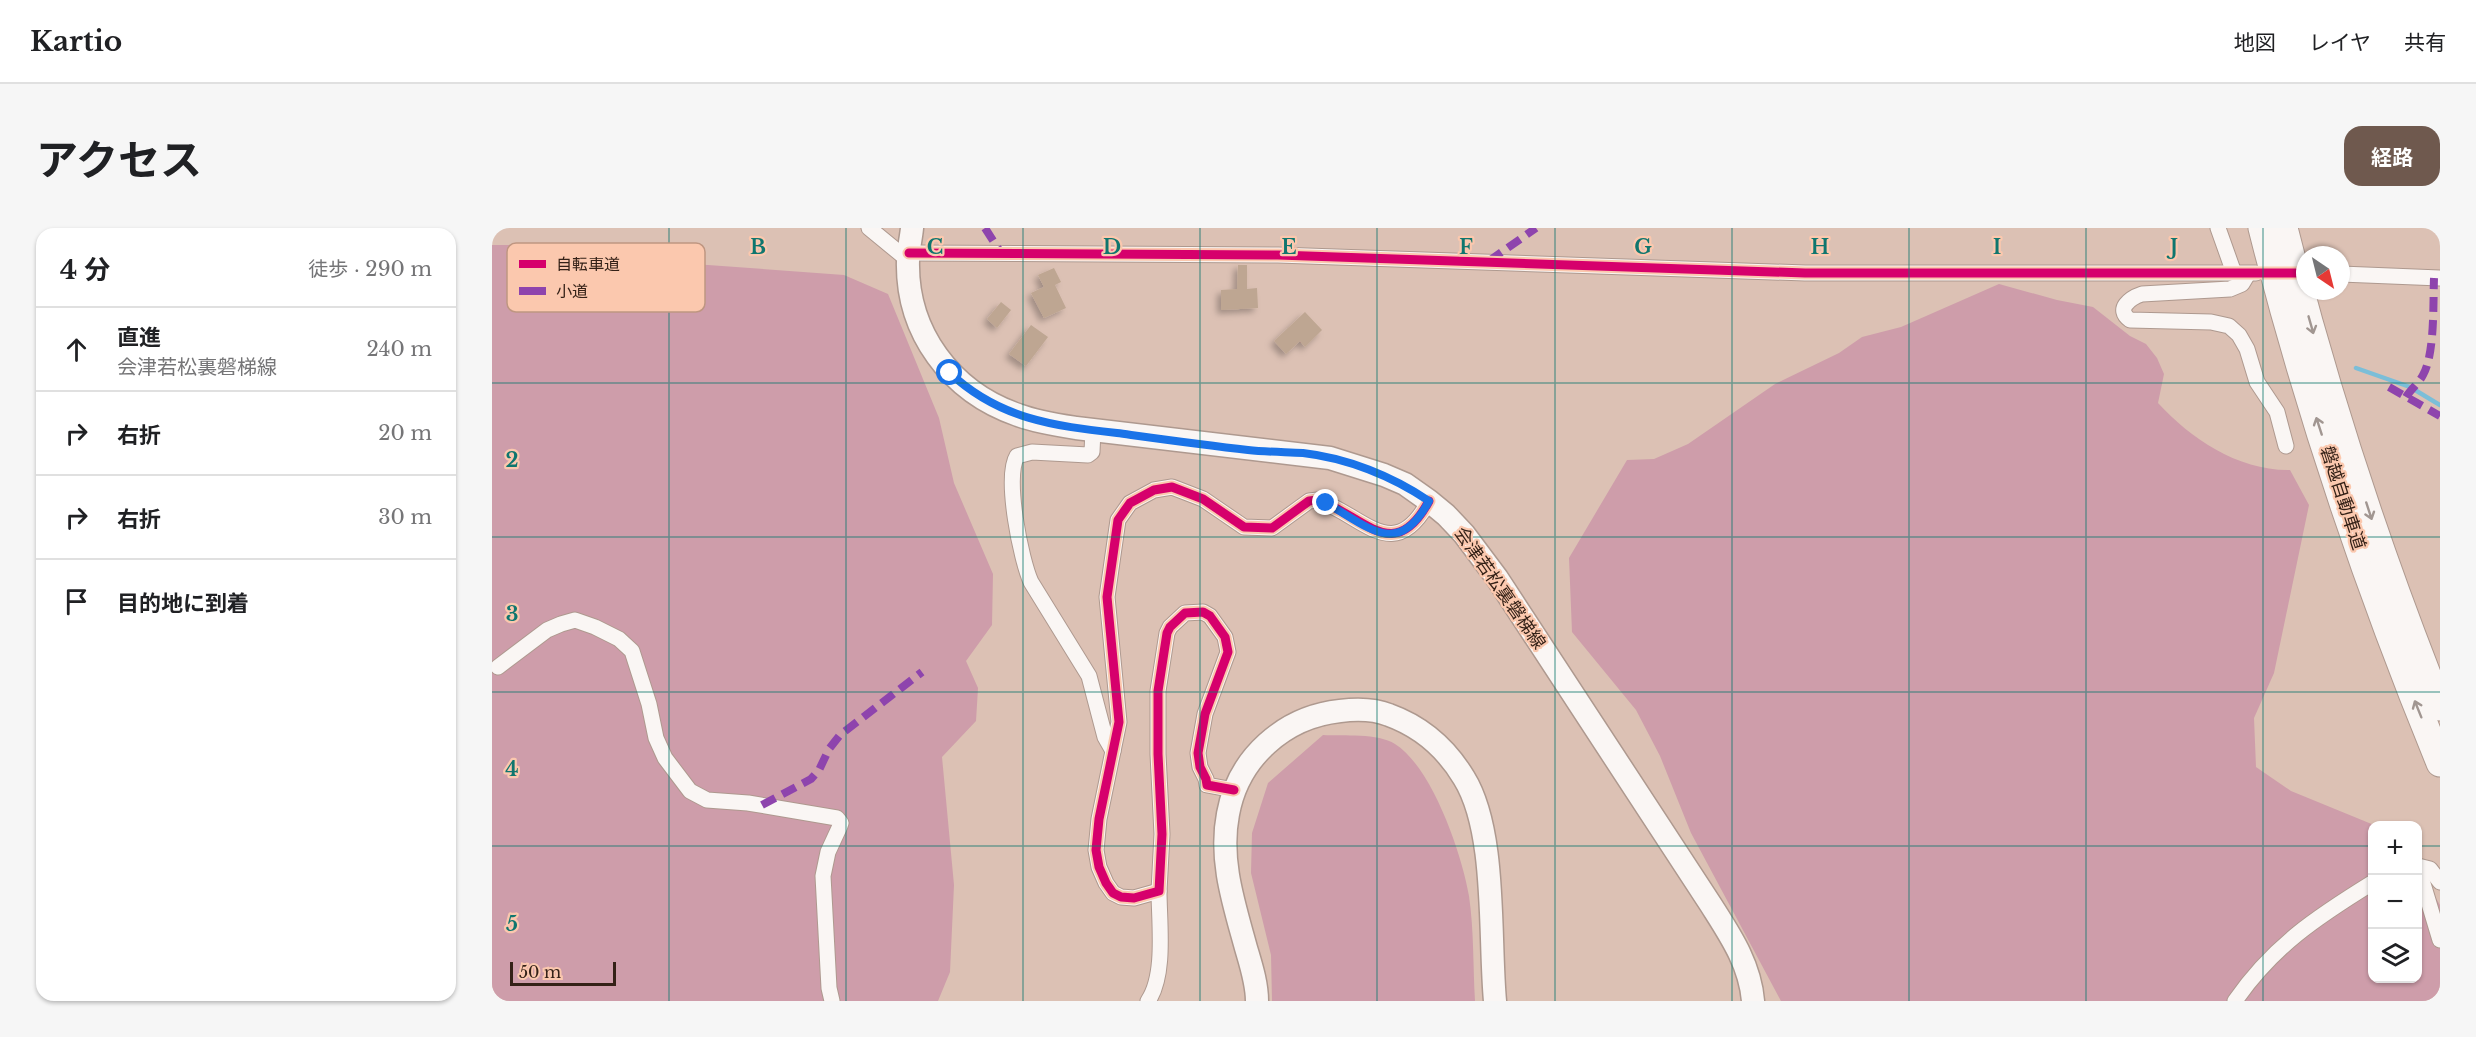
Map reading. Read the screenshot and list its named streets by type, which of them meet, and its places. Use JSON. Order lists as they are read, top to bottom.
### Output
{
  "streets": {
    "highway": ["磐越自動車道"],
    "main road": ["会津若松裏磐梯線"]
  },
  "legend": ["自転車道", "小道"],
  "scale_bar": "50 m",
  "north": "bottom right",
  "page": {
    "header": "Kartio",
    "nav": ["地図", "レイヤ", "共有"],
    "title": "アクセス",
    "buttons": "経路",
    "heading": ["4 分", "徒歩 · 290 m"],
    "list": [
      ["直進", "会津若松裏磐梯線", "240 m"],
      ["右折", "20 m"],
      ["右折", "30 m"],
      "目的地に到着"
    ],
    "map_buttons": ["+", "−"],
    "scale": "50 m"
  },
  "grid": {
    "columns": [
      "B",
      "C",
      "D",
      "E",
      "F",
      "G",
      "H",
      "I",
      "J"
    ],
    "rows": [
      "2",
      "3",
      "4",
      "5"
    ]
  }
}
